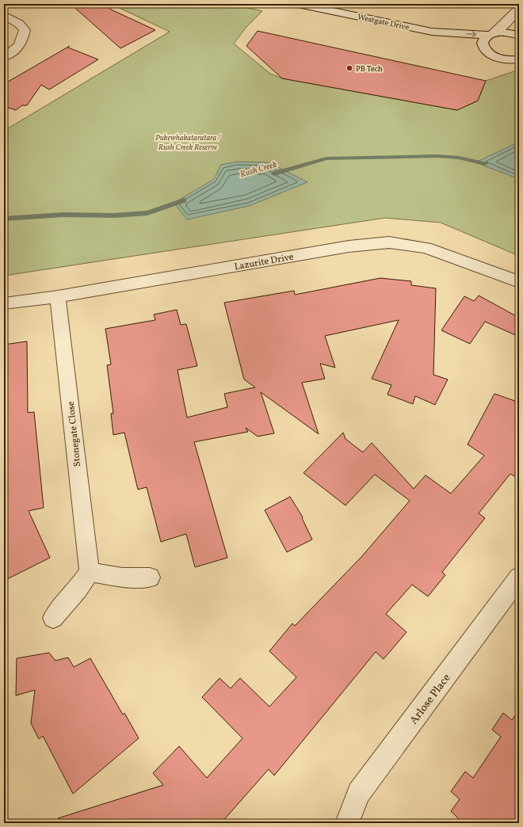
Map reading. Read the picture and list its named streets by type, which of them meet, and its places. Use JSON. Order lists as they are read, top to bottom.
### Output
{
  "streets": {
    "street": [
      "Westgate Drive",
      "Lazurite Drive",
      "Stonegate Close",
      "Arlose Place"
    ]
  },
  "crossings": [
    ["Lazurite Drive", "Stonegate Close"]
  ],
  "water": ["Rush Creek"],
  "parks": ["Pukewhakataratara / Rush Creek Reserve"],
  "places": ["PB Tech"]
}
